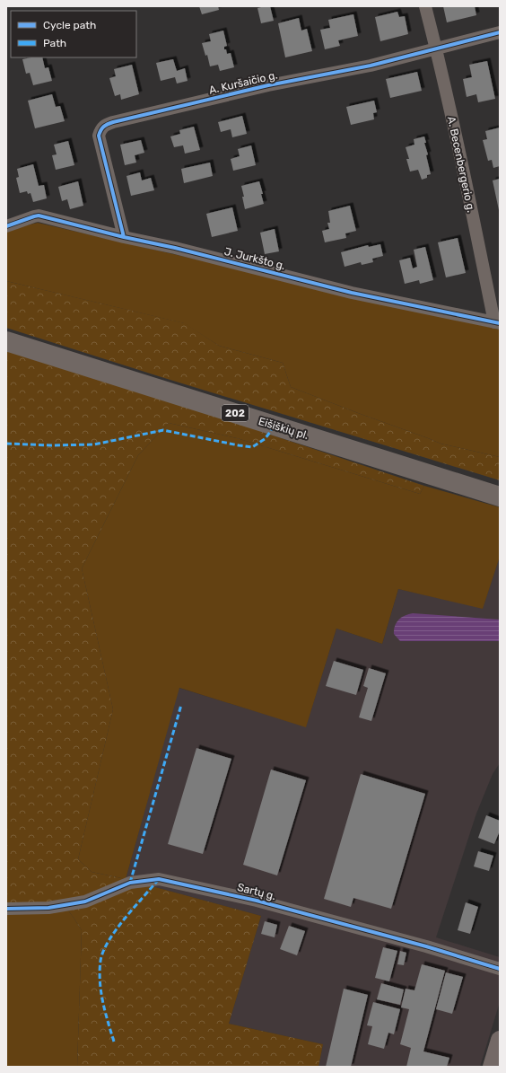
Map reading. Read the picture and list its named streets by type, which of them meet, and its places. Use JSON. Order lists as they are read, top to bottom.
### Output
{
  "streets": {
    "main road": ["202", "Eišiškių pl."],
    "street": [
      "A. Kuršaičio g.",
      "A. Becenbergerio g.",
      "J. Jurkšto g.",
      "Sartų g."
    ]
  },
  "crossings": [
    ["A. Kuršaičio g.", "A. Becenbergerio g."],
    ["A. Kuršaičio g.", "J. Jurkšto g."],
    ["A. Becenbergerio g.", "J. Jurkšto g."]
  ],
  "legend": ["Cycle path", "Path"]
}
